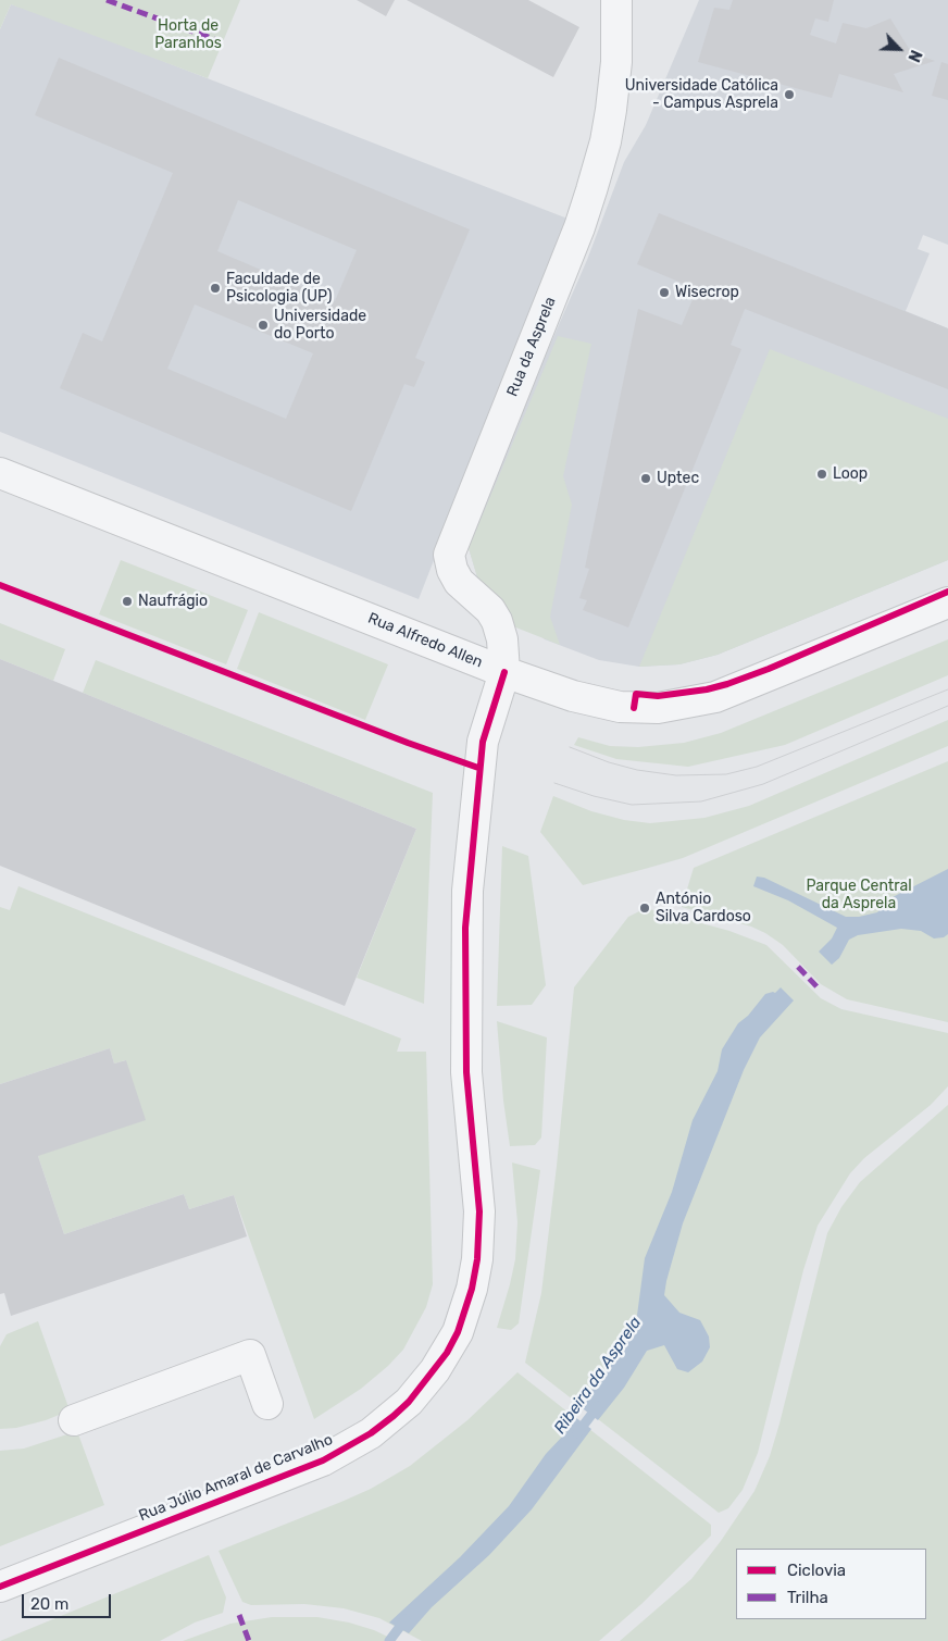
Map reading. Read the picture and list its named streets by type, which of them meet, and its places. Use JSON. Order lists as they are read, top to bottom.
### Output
{
  "streets": {
    "street": ["Rua da Asprela", "Rua Alfredo Allen", "Rua Júlio Amaral de Carvalho"]
  },
  "crossings": [
    ["Rua da Asprela", "Rua Alfredo Allen"],
    ["Rua da Asprela", "Rua Júlio Amaral de Carvalho"],
    ["Rua Alfredo Allen", "Rua Júlio Amaral de Carvalho"]
  ],
  "water": ["Ribeira da Asprela"],
  "parks": ["Horta de Paranhos", "Parque Central da Asprela"],
  "places": [
    "Universidade Católica - Campus Asprela",
    "Faculdade de Psicologia (UP)",
    "Wisecrop",
    "Universidade do Porto",
    "Loop",
    "Uptec",
    "Naufrágio",
    "António Silva Cardoso"
  ],
  "legend": ["Ciclovia", "Trilha"],
  "scale_bar": "20 m",
  "north": "bottom right"
}
